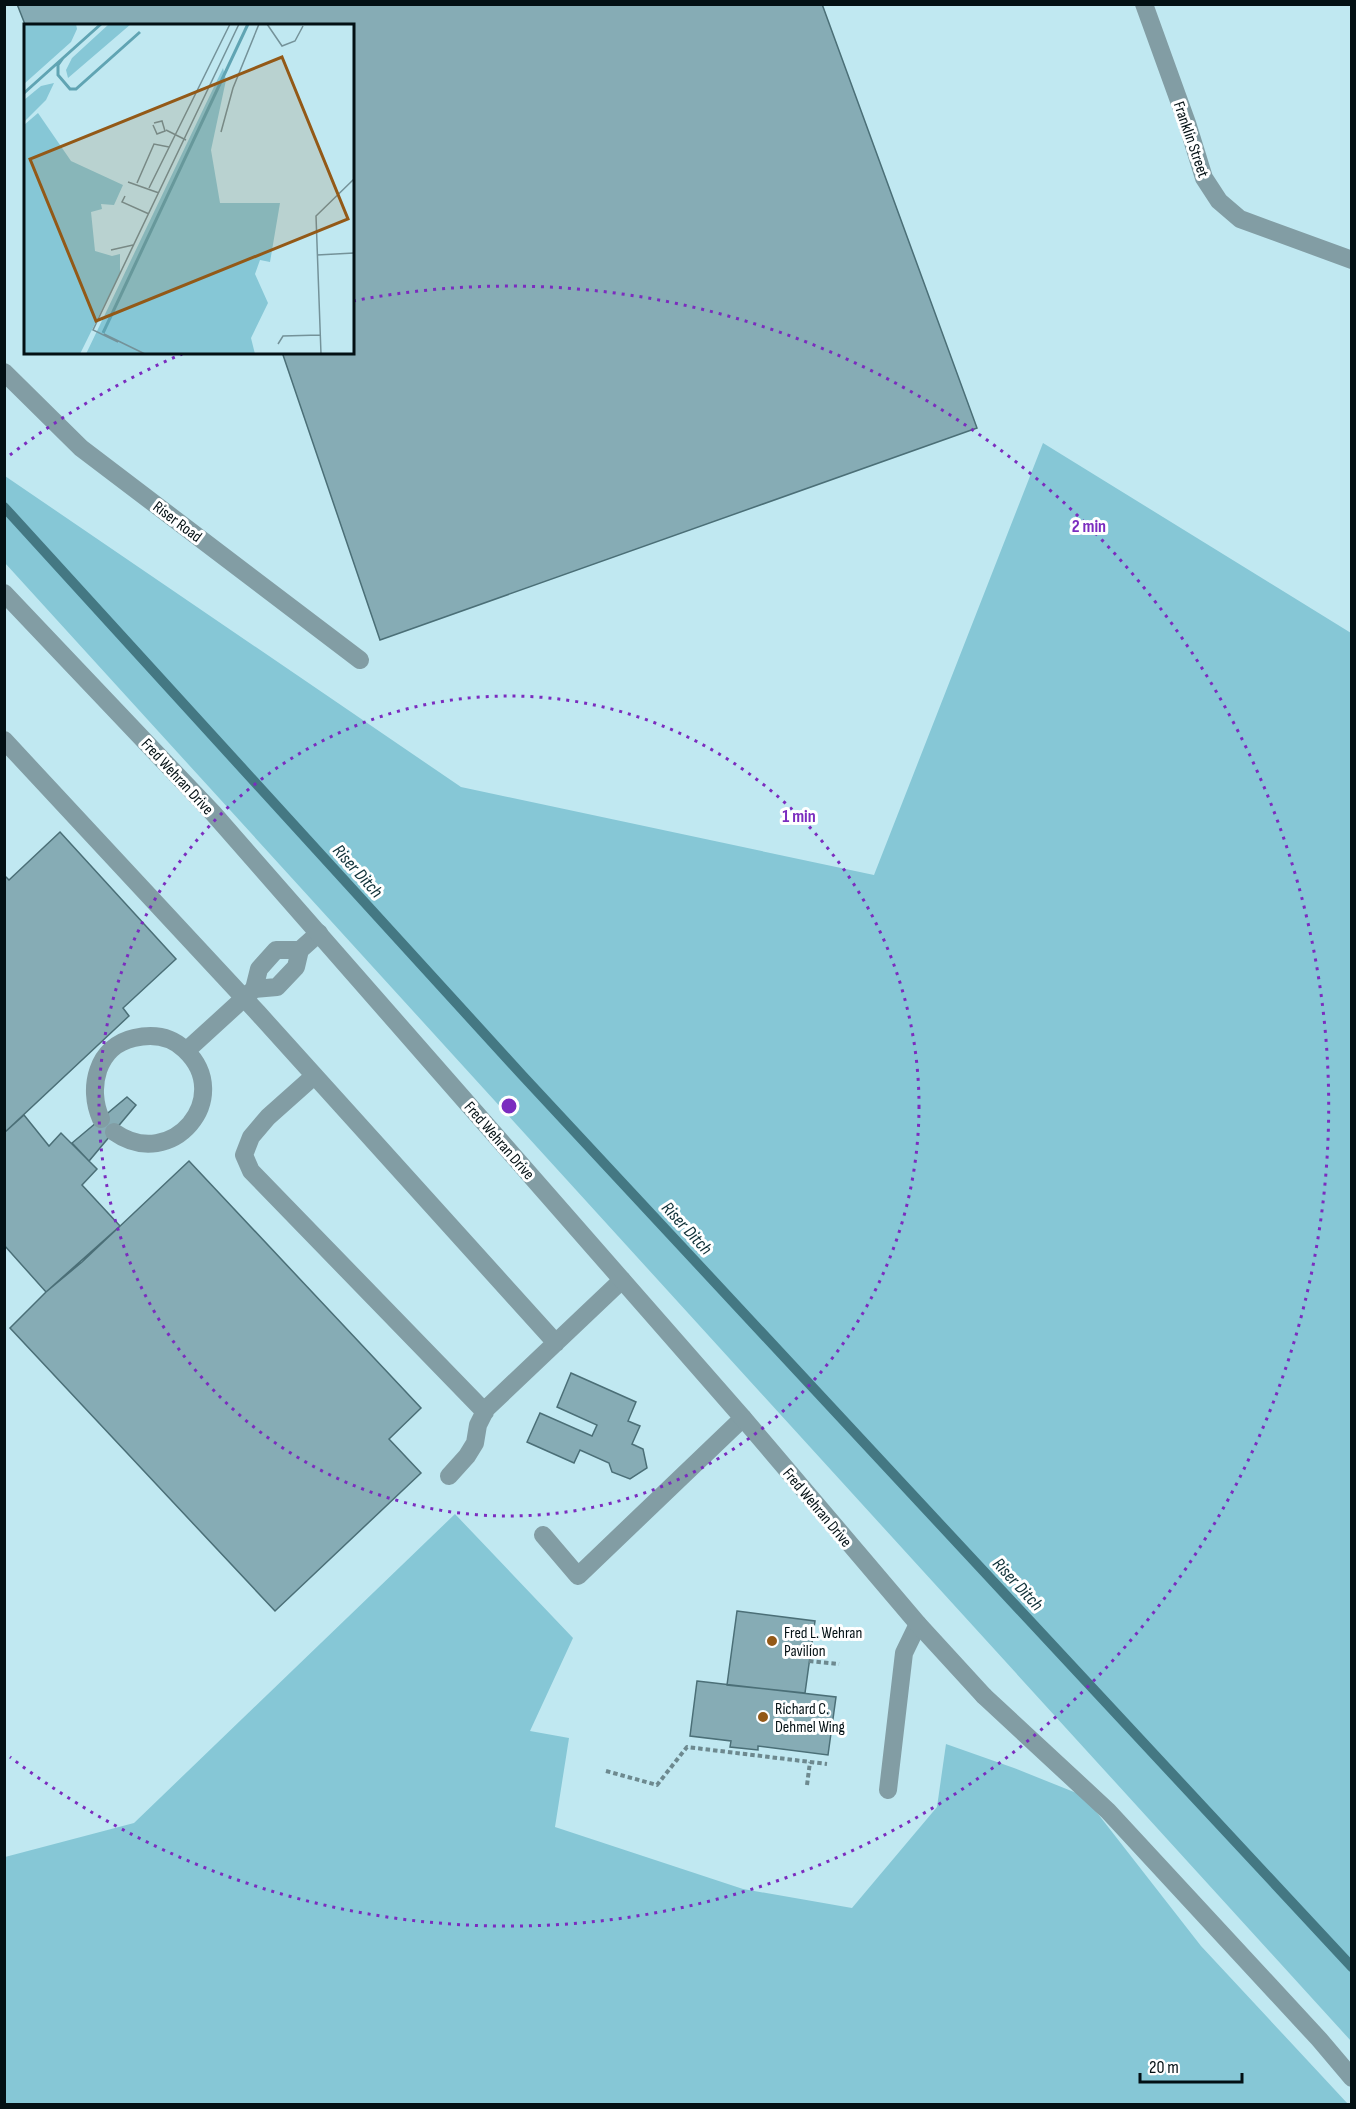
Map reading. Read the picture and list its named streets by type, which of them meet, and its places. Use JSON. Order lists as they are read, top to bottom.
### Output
{
  "streets": {
    "street": ["Franklin Street", "Riser Road", "Fred Wehran Drive"]
  },
  "water": ["Riser Ditch"],
  "places": ["Fred L. Wehran Pavilion", "Richard C. Dehmel Wing"],
  "scale_bar": "20 m",
  "rings": ["2 min", "1 min"]
}
